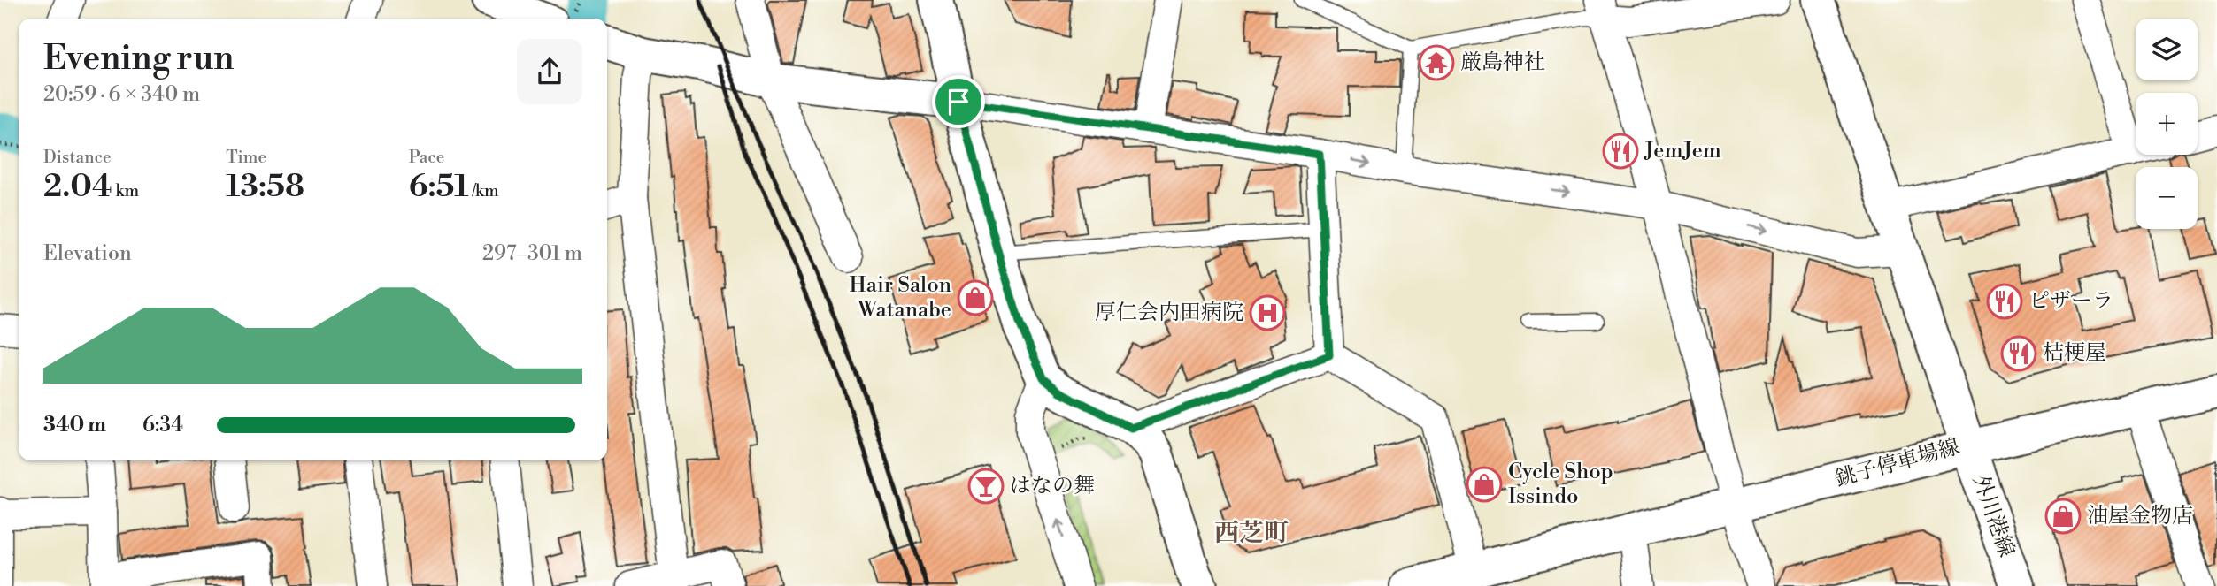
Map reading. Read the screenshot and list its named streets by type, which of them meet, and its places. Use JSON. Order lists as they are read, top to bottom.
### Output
{
  "streets": {
    "street": ["銚子停車場線", "外川港線"]
  },
  "crossings": [
    ["銚子停車場線", "外川港線"]
  ],
  "districts": ["西芝町"],
  "places": {
    "temple": ["厳島神社"],
    "restaurant": ["JemJem", "ピザーラ", "桔梗屋"],
    "shop": ["Hair Salon Watanabe", "Cycle Shop Issindo", "油屋金物店"],
    "hospital": ["厚仁会内田病院"],
    "bar": ["はなの舞"]
  },
  "page": {
    "map_buttons": ["+", "−"],
    "heading": ["Evening run", "20:59 · 6 × 340 m"],
    "stats": [
      ["Distance", "2.04 km"],
      ["Time", "13:58"],
      ["Pace", "6:51 /km"]
    ],
    "chart": ["Elevation", "297–301 m"],
    "list": [
      {
        "name": "340 m",
        "note": "6:34"
      }
    ]
  }
}
